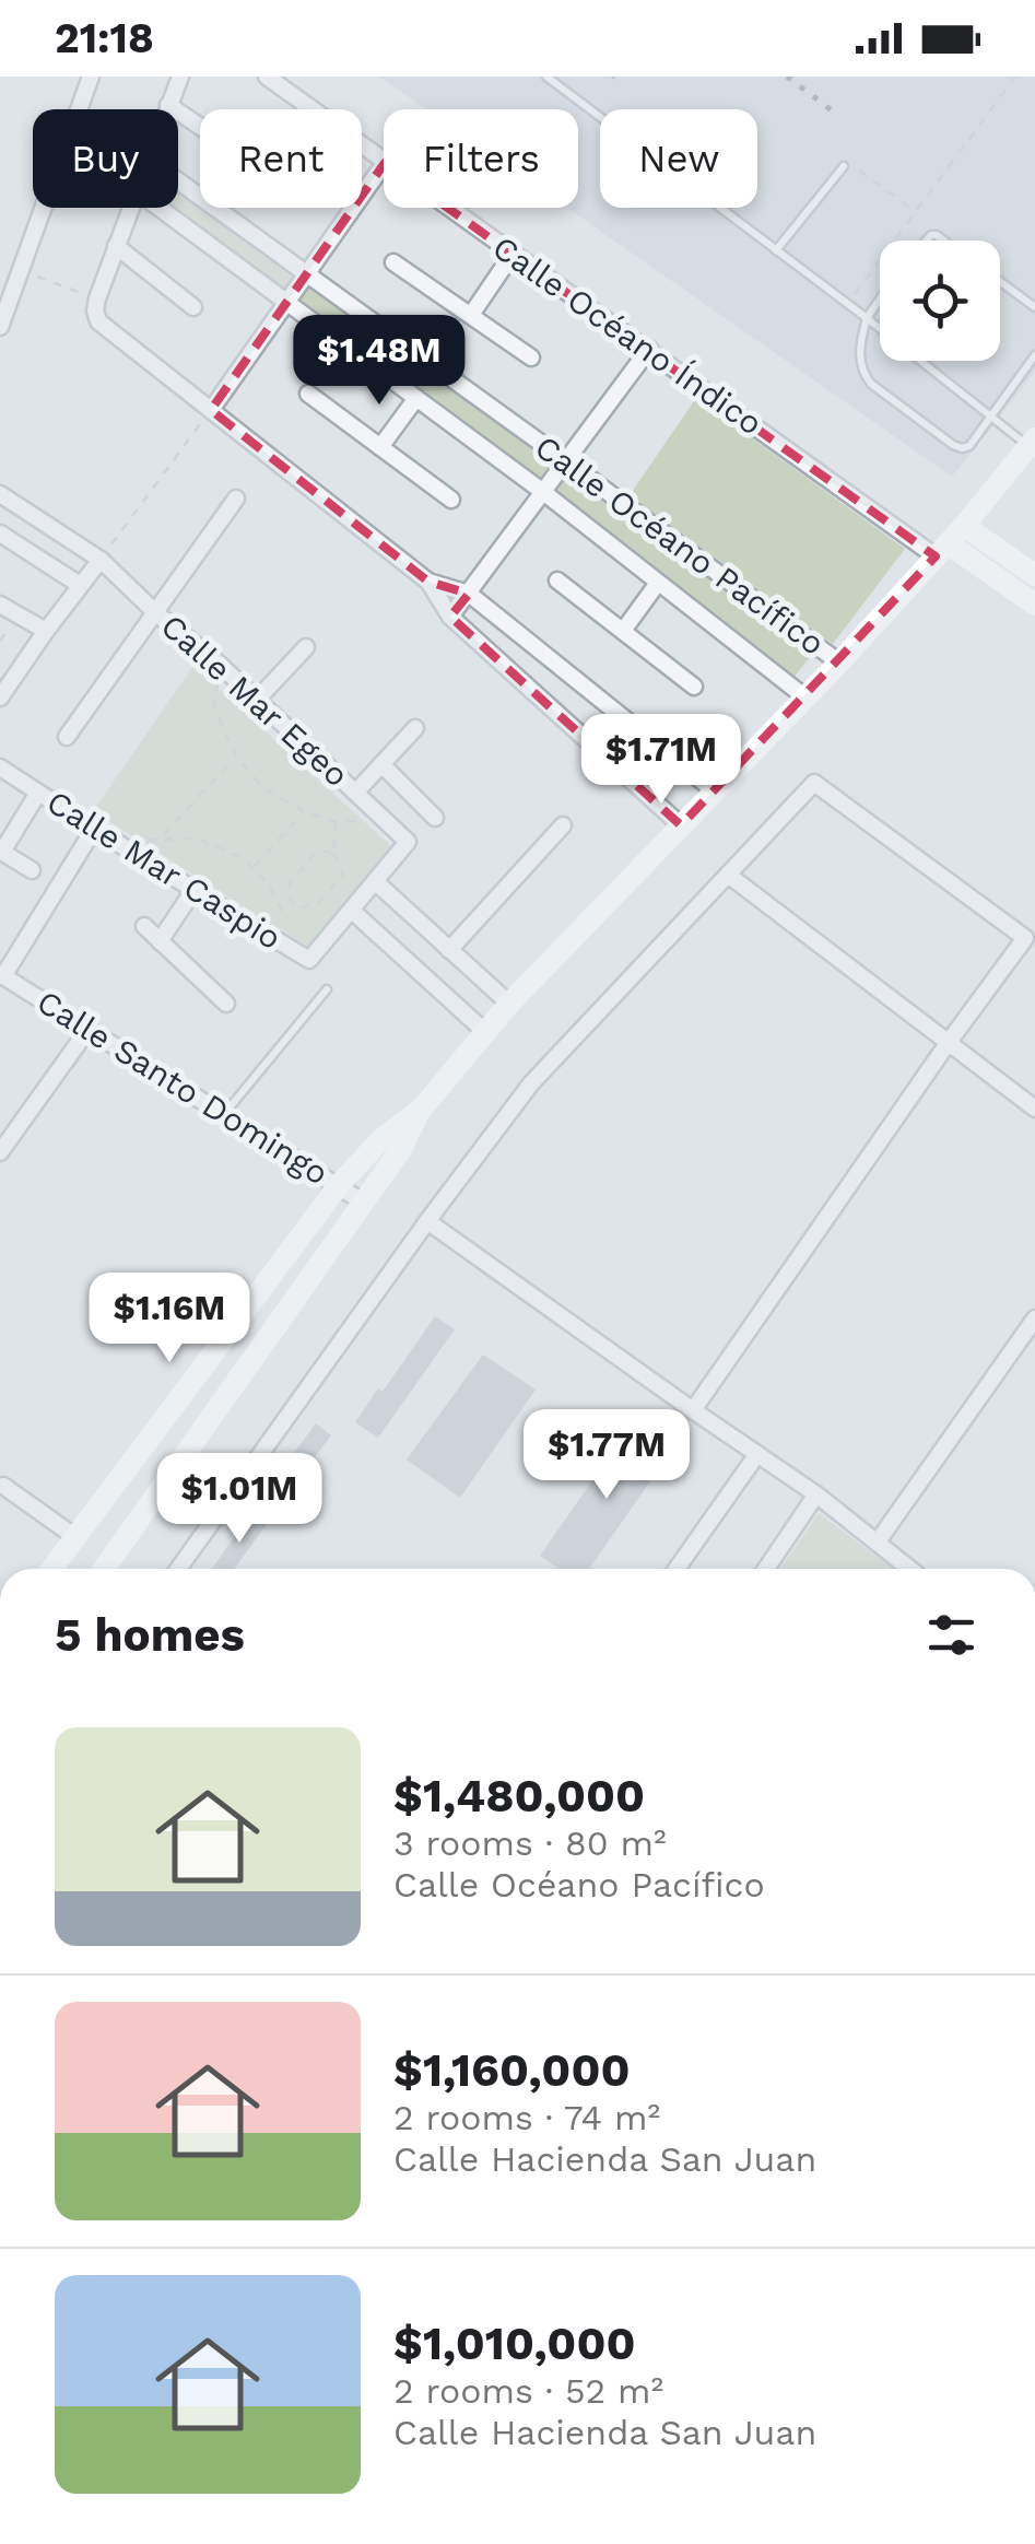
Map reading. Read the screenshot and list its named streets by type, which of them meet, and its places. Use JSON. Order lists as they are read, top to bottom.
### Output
{
  "streets": {
    "street": [
      "Calle Océano Índico",
      "Calle Océano Pacífico",
      "Calle Mar Egeo",
      "Calle Mar Caspio",
      "Calle Santo Domingo"
    ]
  },
  "crossings": [
    ["Calle Mar Egeo", "Calle Mar Caspio"]
  ],
  "page": {
    "status": "21:18",
    "chip": [
      "Buy",
      "Rent",
      "Filters",
      "New"
    ],
    "price": [
      "$1.48M",
      "$1.71M",
      "$1.16M",
      "$1.77M",
      "$1.01M"
    ],
    "heading": "5 homes",
    "list": [
      {
        "name": "$1,480,000",
        "note": "3 rooms · 80 m² · Calle Océano Pacífico"
      },
      {
        "name": "$1,160,000",
        "note": "2 rooms · 74 m² · Calle Hacienda San Juan"
      },
      {
        "name": "$1,010,000",
        "note": "2 rooms · 52 m² · Calle Hacienda San Juan"
      }
    ]
  }
}
